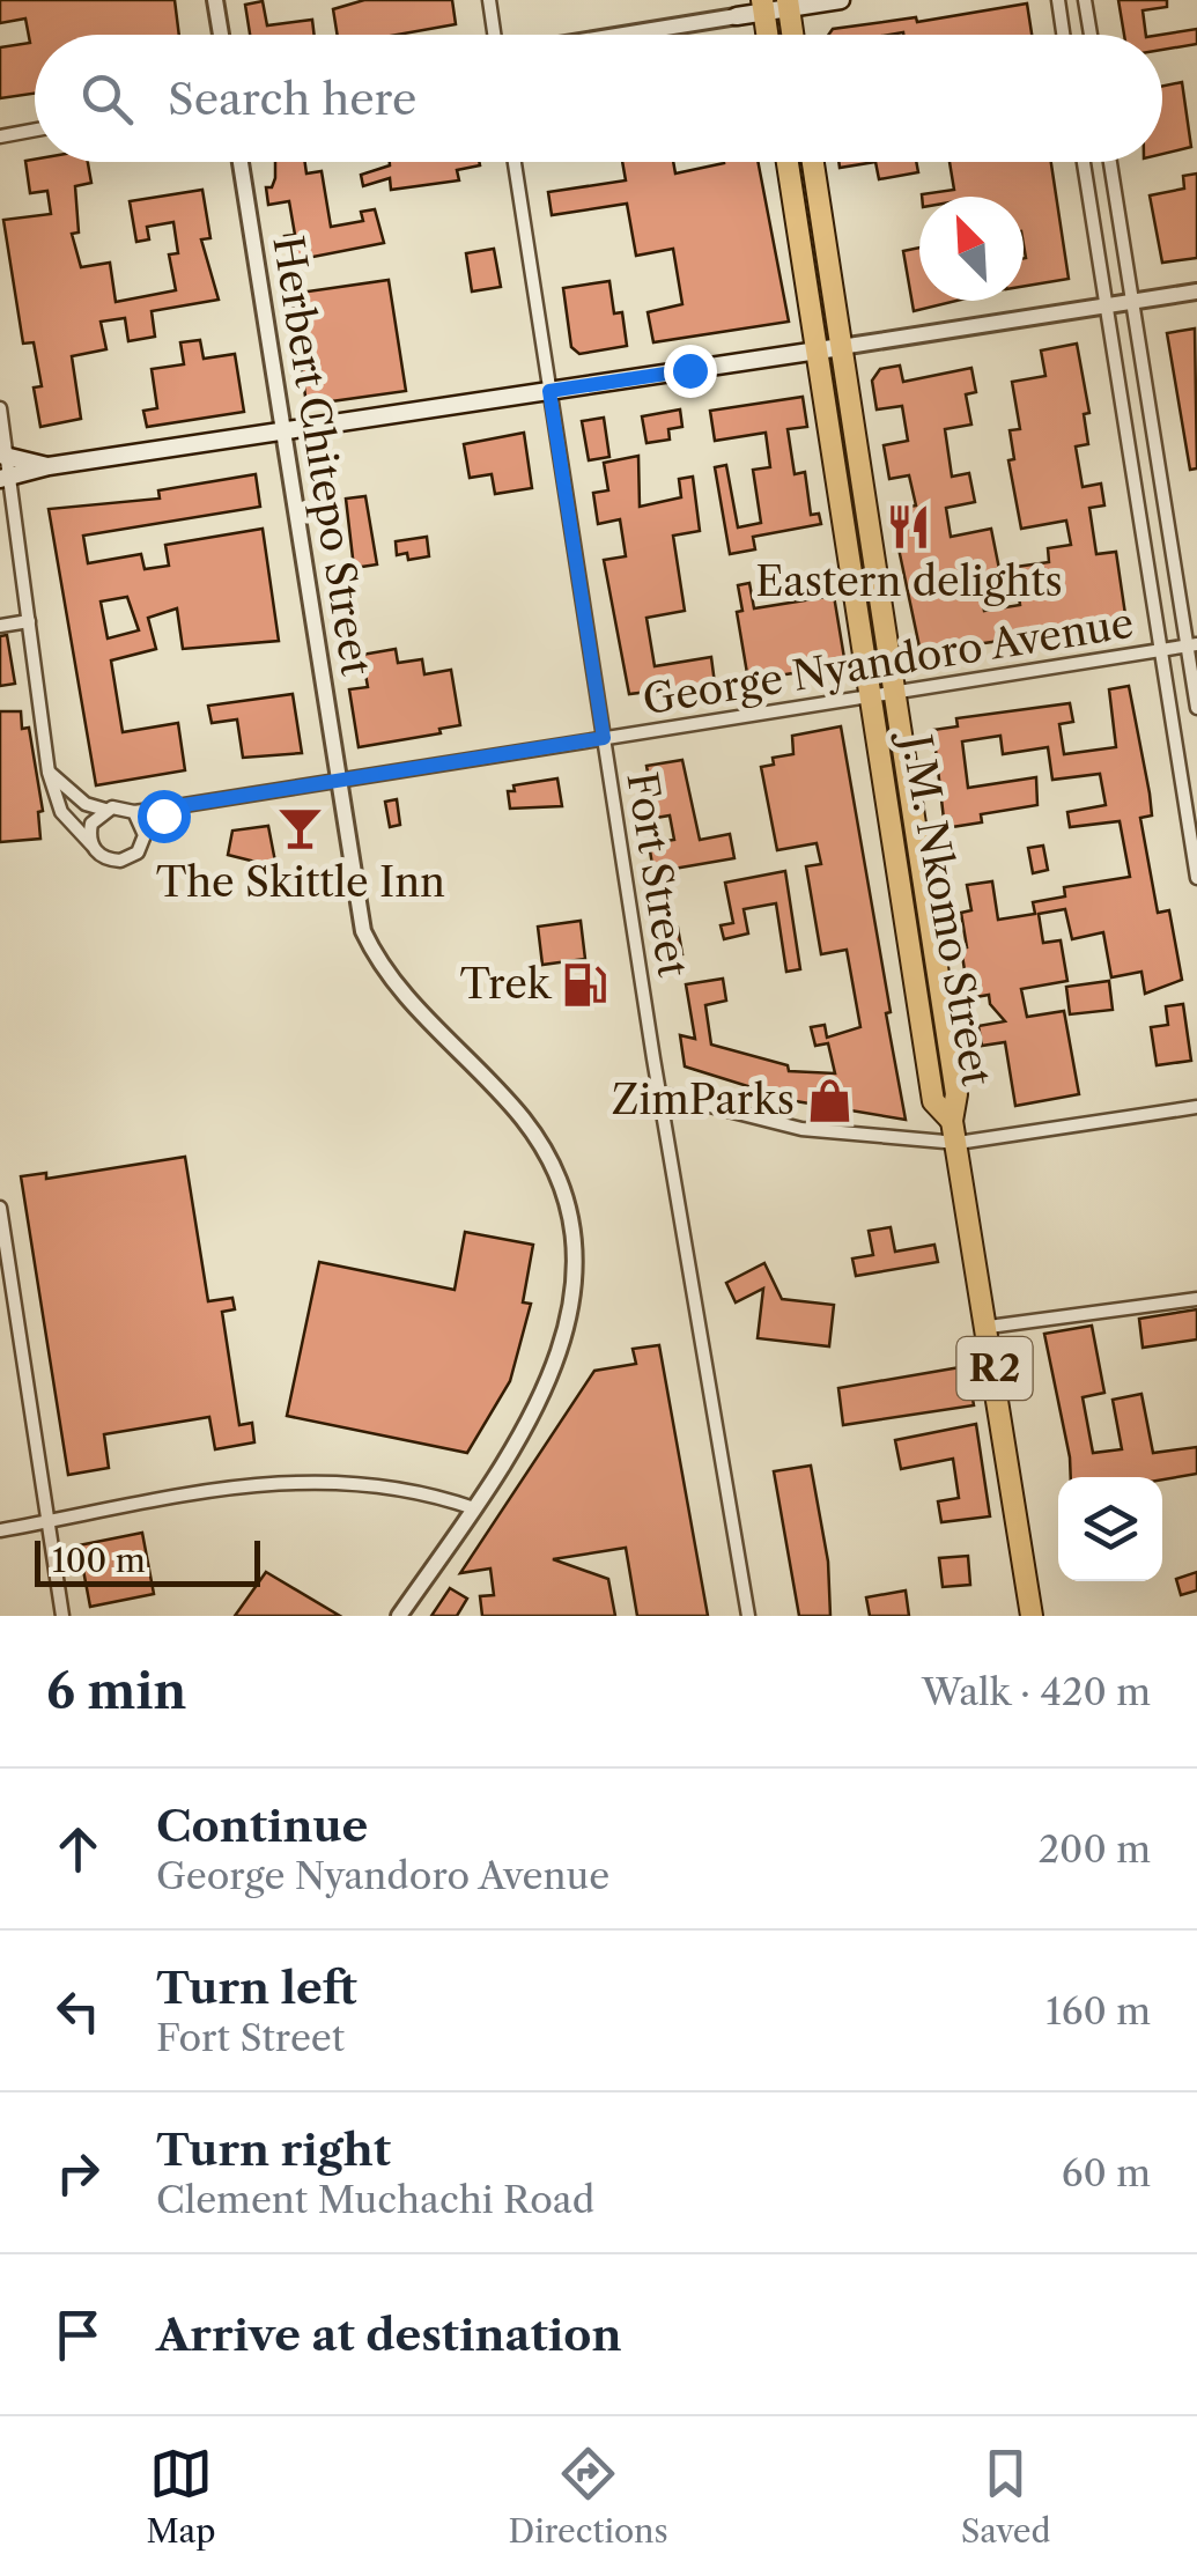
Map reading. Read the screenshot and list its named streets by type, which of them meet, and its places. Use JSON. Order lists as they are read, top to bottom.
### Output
{
  "streets": {
    "highway": ["J.M. Nkomo Street", "R2"],
    "street": ["Herbert Chitepo Street", "George Nyandoro Avenue", "Fort Street"]
  },
  "crossings": [
    ["Herbert Chitepo Street", "George Nyandoro Avenue"],
    ["George Nyandoro Avenue", "Fort Street"],
    ["George Nyandoro Avenue", "J.M. Nkomo Street"],
    ["J.M. Nkomo Street", "R2"]
  ],
  "places": {
    "restaurant": ["Eastern delights"],
    "bar": ["The Skittle Inn"],
    "fuel station": ["Trek"],
    "shop": ["ZimParks"]
  },
  "scale_bar": "100 m",
  "north": "top left",
  "page": {
    "search": "Search here",
    "scale": "100 m",
    "heading": ["6 min", "Walk · 420 m"],
    "list": [
      ["Continue", "George Nyandoro Avenue", "200 m"],
      ["Turn left", "Fort Street", "160 m"],
      ["Turn right", "Clement Muchachi Road", "60 m"],
      "Arrive at destination"
    ],
    "nav": ["Map", "Directions", "Saved"]
  }
}
